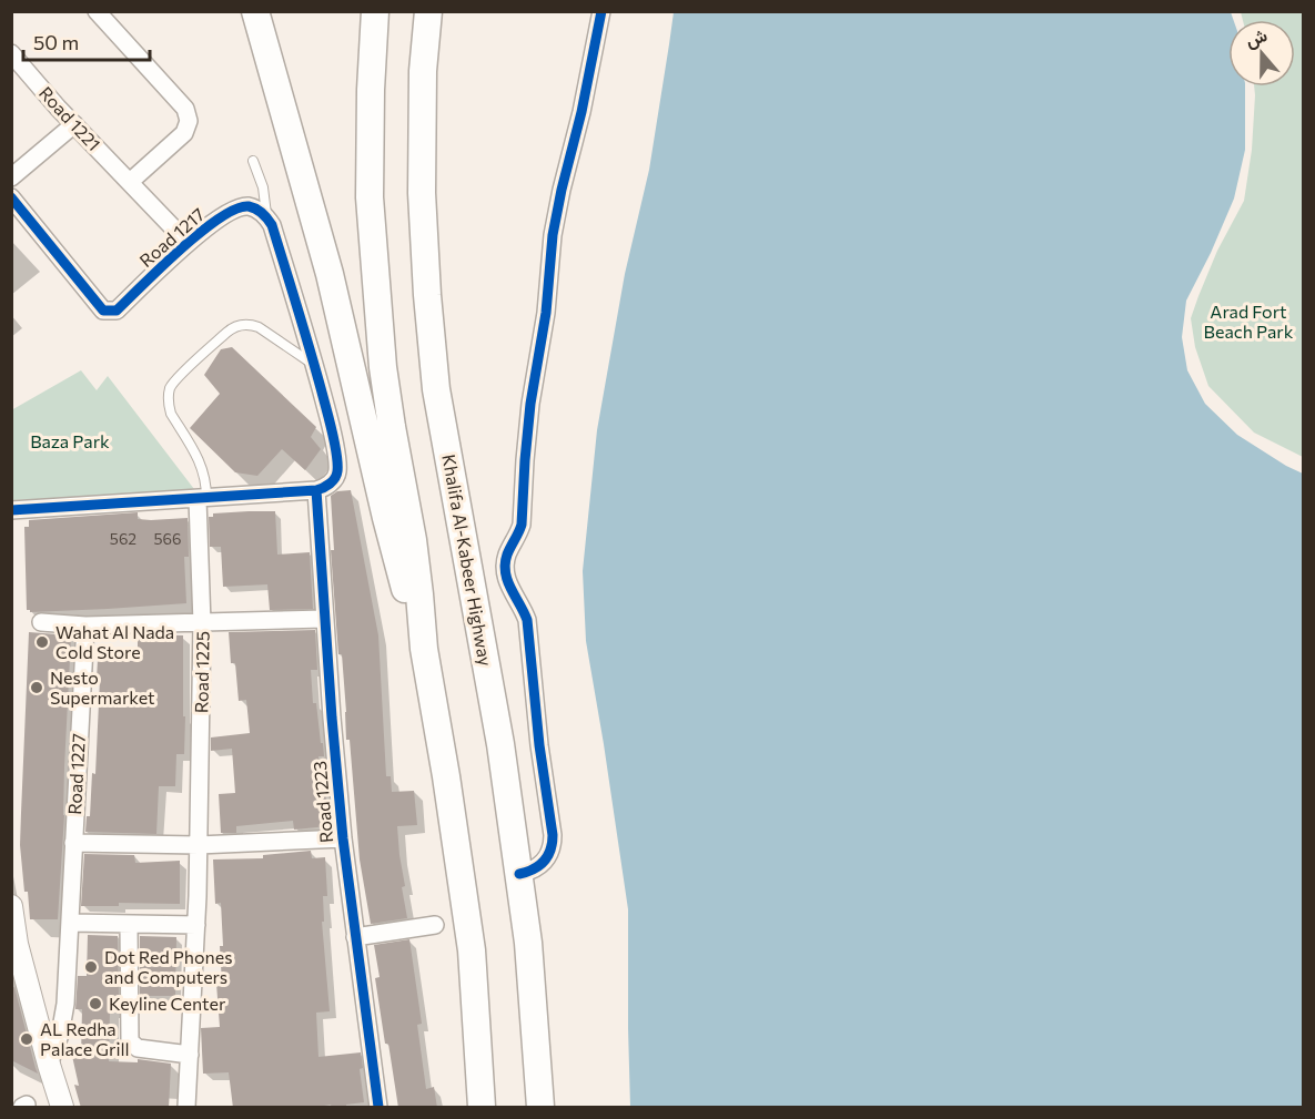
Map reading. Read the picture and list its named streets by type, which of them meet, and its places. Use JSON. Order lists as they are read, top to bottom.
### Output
{
  "streets": {
    "main road": ["Khalifa Al-Kabeer Highway"],
    "street": [
      "Road 1221",
      "Road 1217",
      "Road 1225",
      "Road 1227",
      "Road 1223"
    ]
  },
  "crossings": [
    ["Road 1221", "Road 1217"],
    ["Road 1225", "Road 1223"]
  ],
  "parks": ["Arad Fort Beach Park", "Baza Park"],
  "places": [
    "Wahat Al Nada Cold Store",
    "Nesto Supermarket",
    "Dot Red Phones and Computers",
    "Keyline Center",
    "AL Redha Palace Grill"
  ],
  "house_numbers": ["562", "566"],
  "scale_bar": "50 m",
  "north": "top"
}
